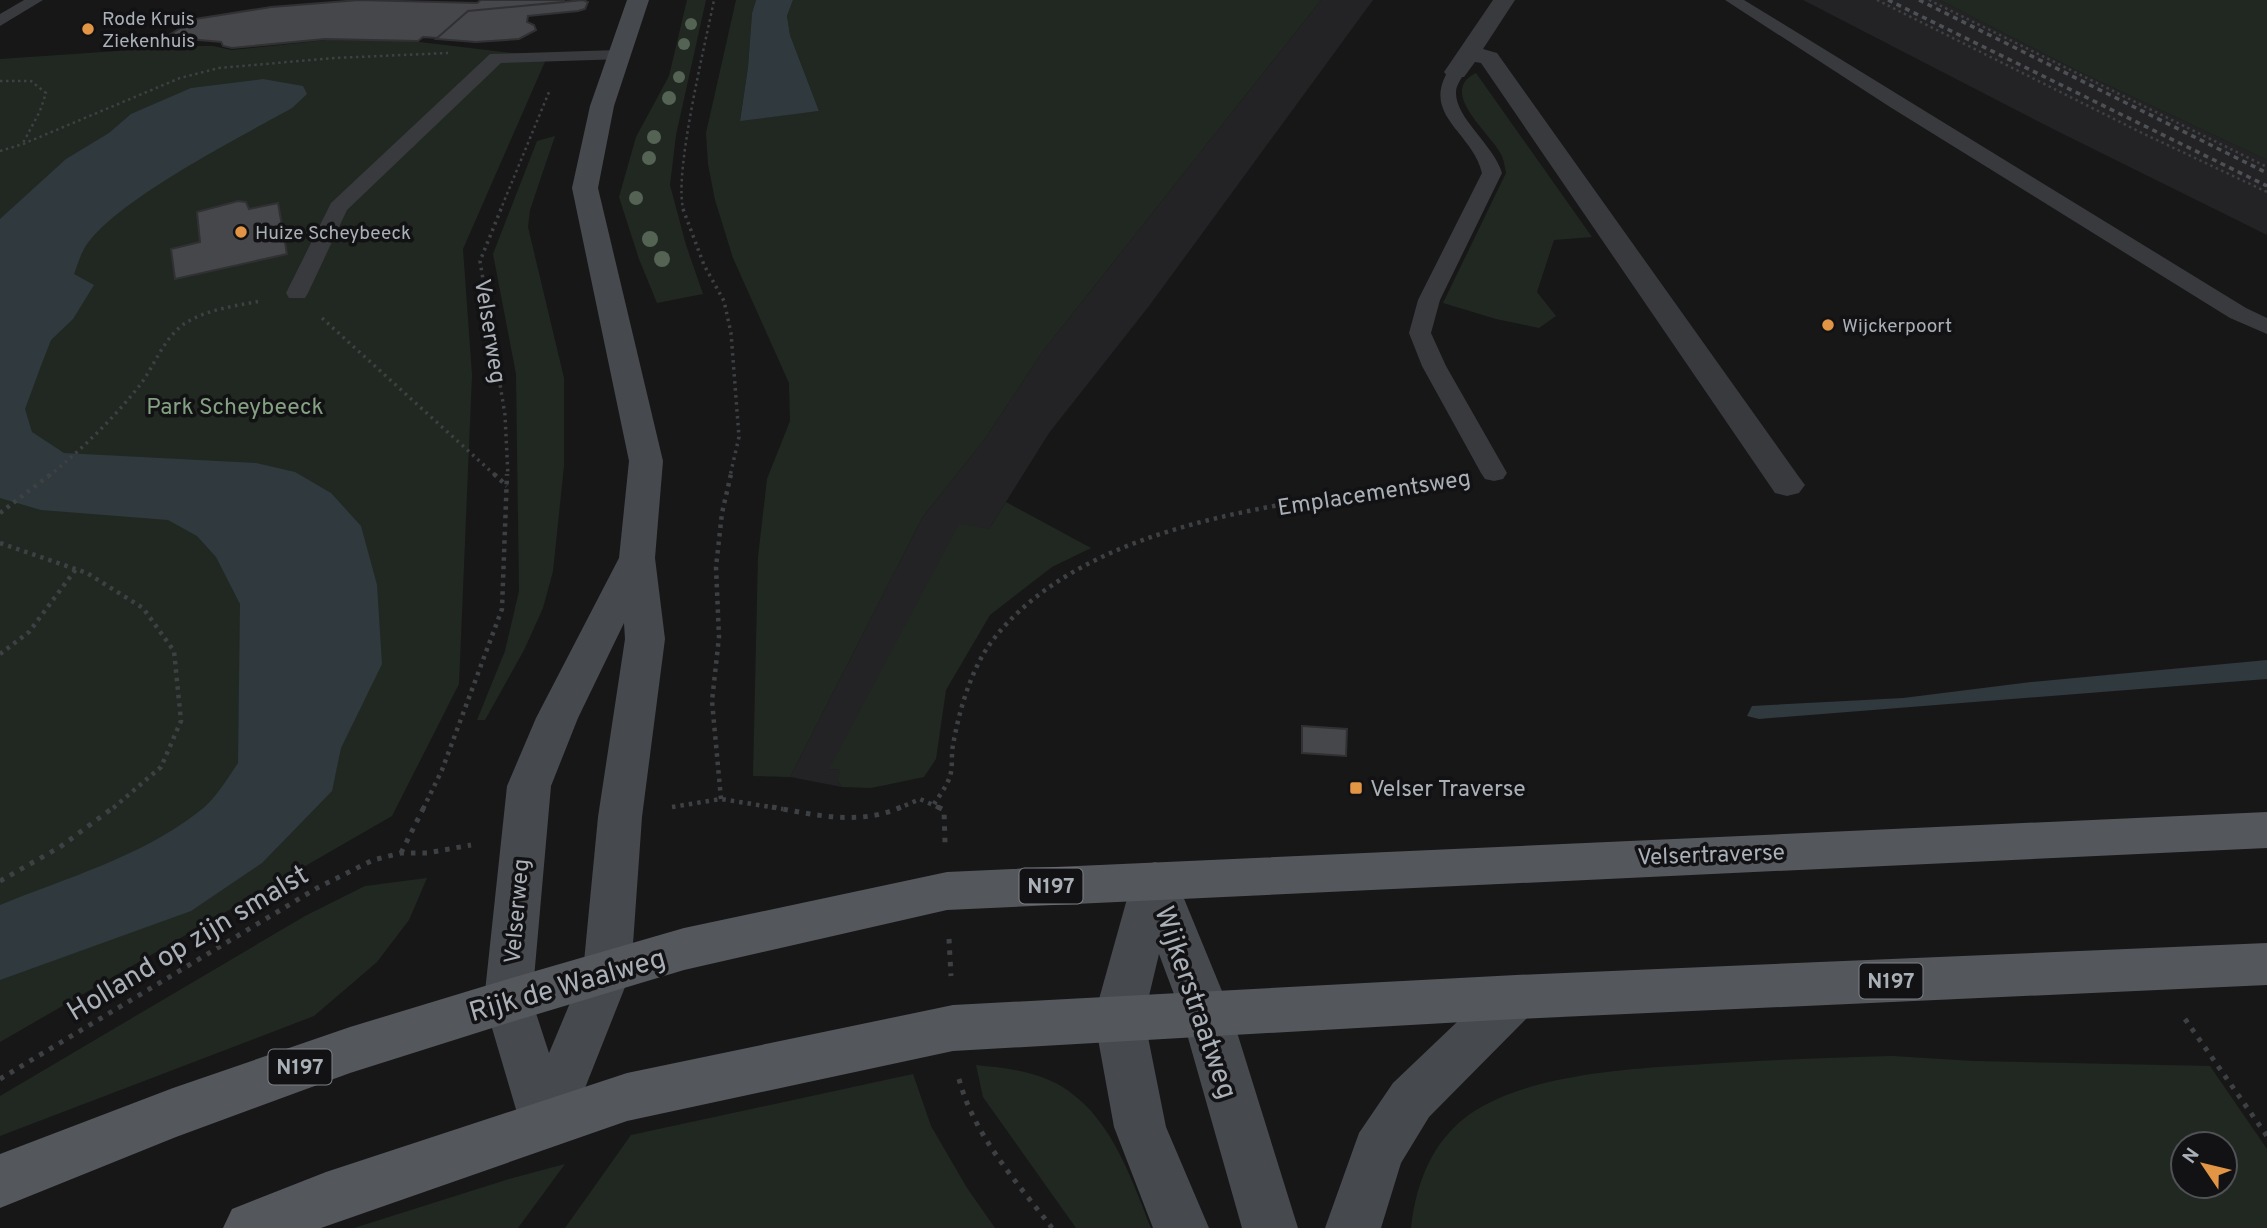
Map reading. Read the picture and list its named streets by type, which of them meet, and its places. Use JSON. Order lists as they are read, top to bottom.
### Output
{
  "streets": {
    "main road": [
      "Velserweg",
      "Velsertraverse",
      "N197",
      "Rijk de Waalweg",
      "Wijkerstraatweg"
    ],
    "street": ["Emplacementsweg"],
    "path": ["Holland op zijn smalst"]
  },
  "crossings": [
    ["Velserweg", "N197"],
    ["Velserweg", "Holland op zijn smalst"],
    ["Velserweg", "Rijk de Waalweg"],
    ["Velsertraverse", "Rijk de Waalweg"],
    ["Velsertraverse", "Wijkerstraatweg"],
    ["N197", "Wijkerstraatweg"],
    ["Rijk de Waalweg", "Wijkerstraatweg"]
  ],
  "parks": ["Park Scheybeeck"],
  "places": {
    "other": ["Rode Kruis Ziekenhuis", "Huize Scheybeeck", "Wijckerpoort"],
    "transit": ["Velser Traverse"]
  },
  "north": "top left"
}
